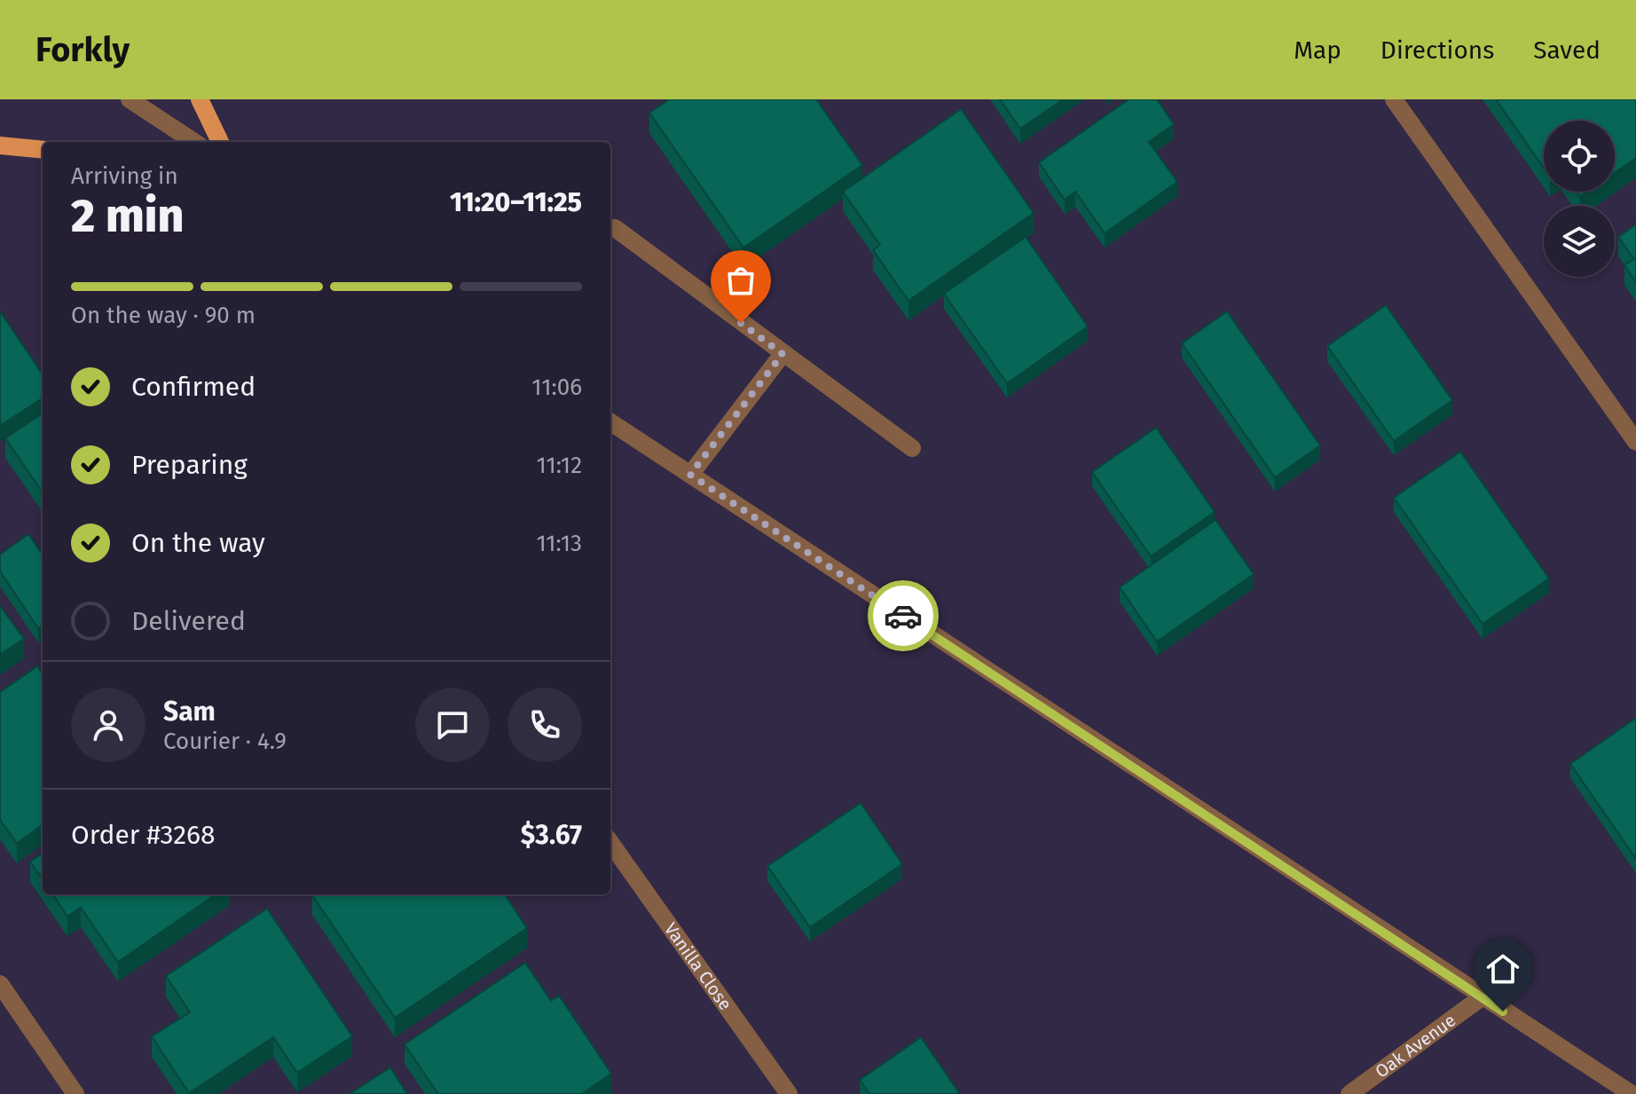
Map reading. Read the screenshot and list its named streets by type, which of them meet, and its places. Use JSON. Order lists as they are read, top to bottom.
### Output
{
  "streets": {
    "street": ["Vanilla Close", "Oak Avenue"]
  },
  "page": {
    "header": "Forkly",
    "nav": ["Map", "Directions", "Saved"],
    "heading": ["2 min", "Arriving in", "11:20–11:25"],
    "panel": [
      "Sam",
      "Courier · 4.9",
      "Order #3268",
      "$3.67"
    ],
    "bar": "On the way · 90 m",
    "list": [
      ["Confirmed", "11:06"],
      ["Preparing", "11:12"],
      ["On the way", "11:13"],
      "Delivered"
    ]
  }
}
